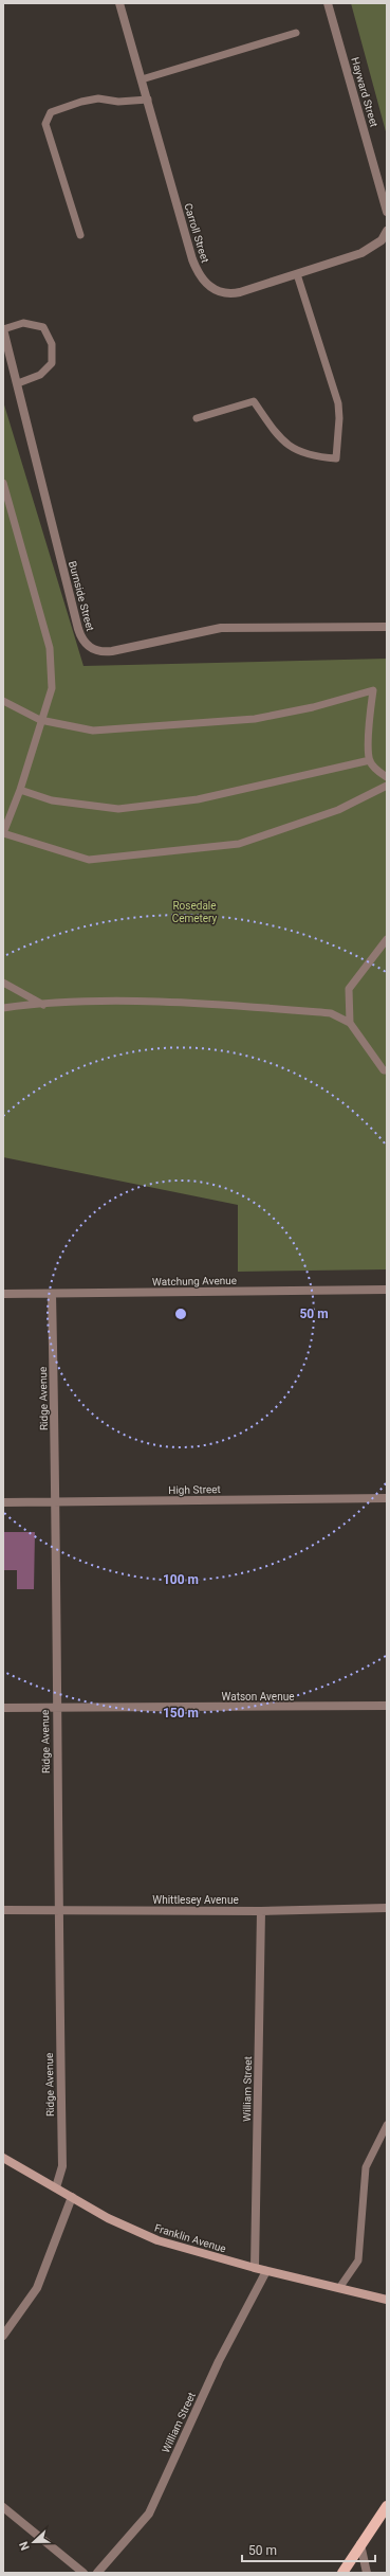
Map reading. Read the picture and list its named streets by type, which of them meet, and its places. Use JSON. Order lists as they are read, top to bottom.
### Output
{
  "streets": {
    "street": [
      "Hayward Street",
      "Carroll Street",
      "Burnside Street",
      "Watchung Avenue",
      "Ridge Avenue",
      "High Street",
      "Watson Avenue",
      "Whittlesey Avenue",
      "William Street",
      "Franklin Avenue"
    ]
  },
  "crossings": [
    ["Watchung Avenue", "Ridge Avenue"],
    ["Ridge Avenue", "High Street"],
    ["Ridge Avenue", "Watson Avenue"],
    ["Ridge Avenue", "Whittlesey Avenue"],
    ["Ridge Avenue", "Franklin Avenue"],
    ["Whittlesey Avenue", "William Street"],
    ["William Street", "Franklin Avenue"]
  ],
  "parks": ["Rosedale Cemetery"],
  "scale_bar": "50 m",
  "north": "left",
  "rings": ["50 m", "100 m", "150 m"]
}
